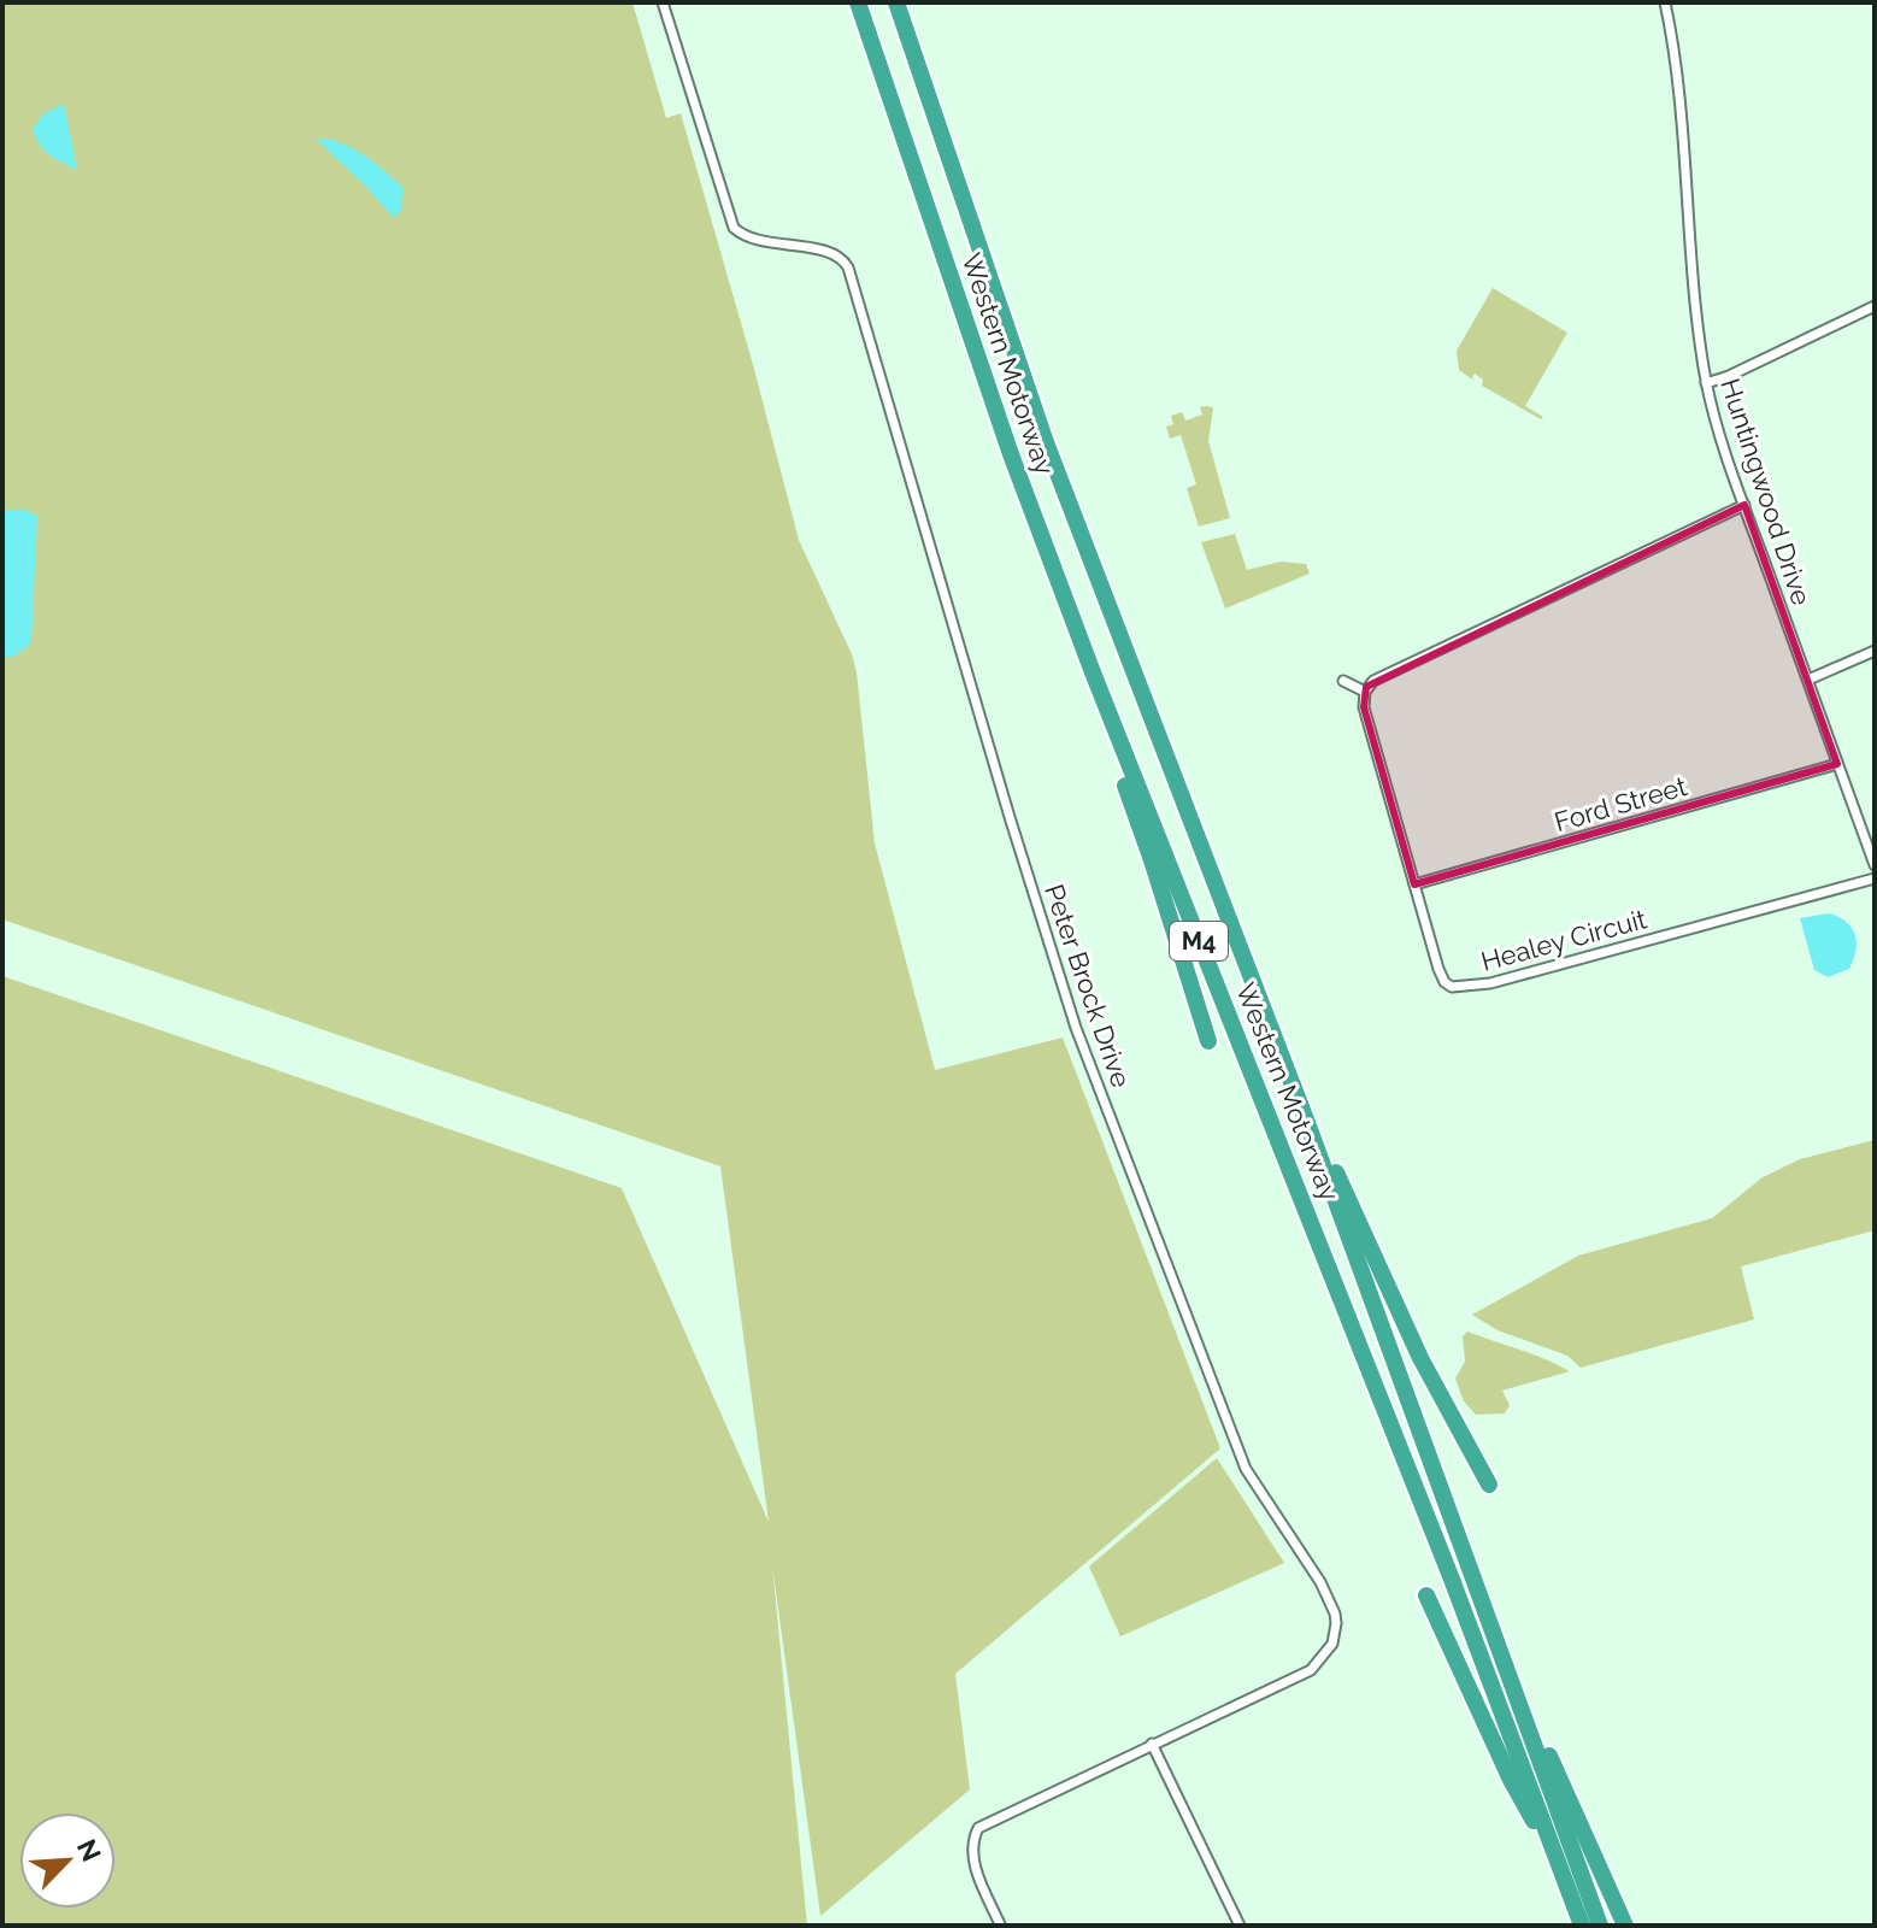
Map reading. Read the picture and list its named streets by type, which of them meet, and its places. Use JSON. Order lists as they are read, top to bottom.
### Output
{
  "streets": {
    "highway": ["Western Motorway", "M4"],
    "street": [
      "Huntingwood Drive",
      "Ford Street",
      "Healey Circuit",
      "Peter Brock Drive"
    ]
  },
  "crossings": [
    ["Huntingwood Drive", "Ford Street"],
    ["Ford Street", "Healey Circuit"]
  ],
  "north": "top right"
}
